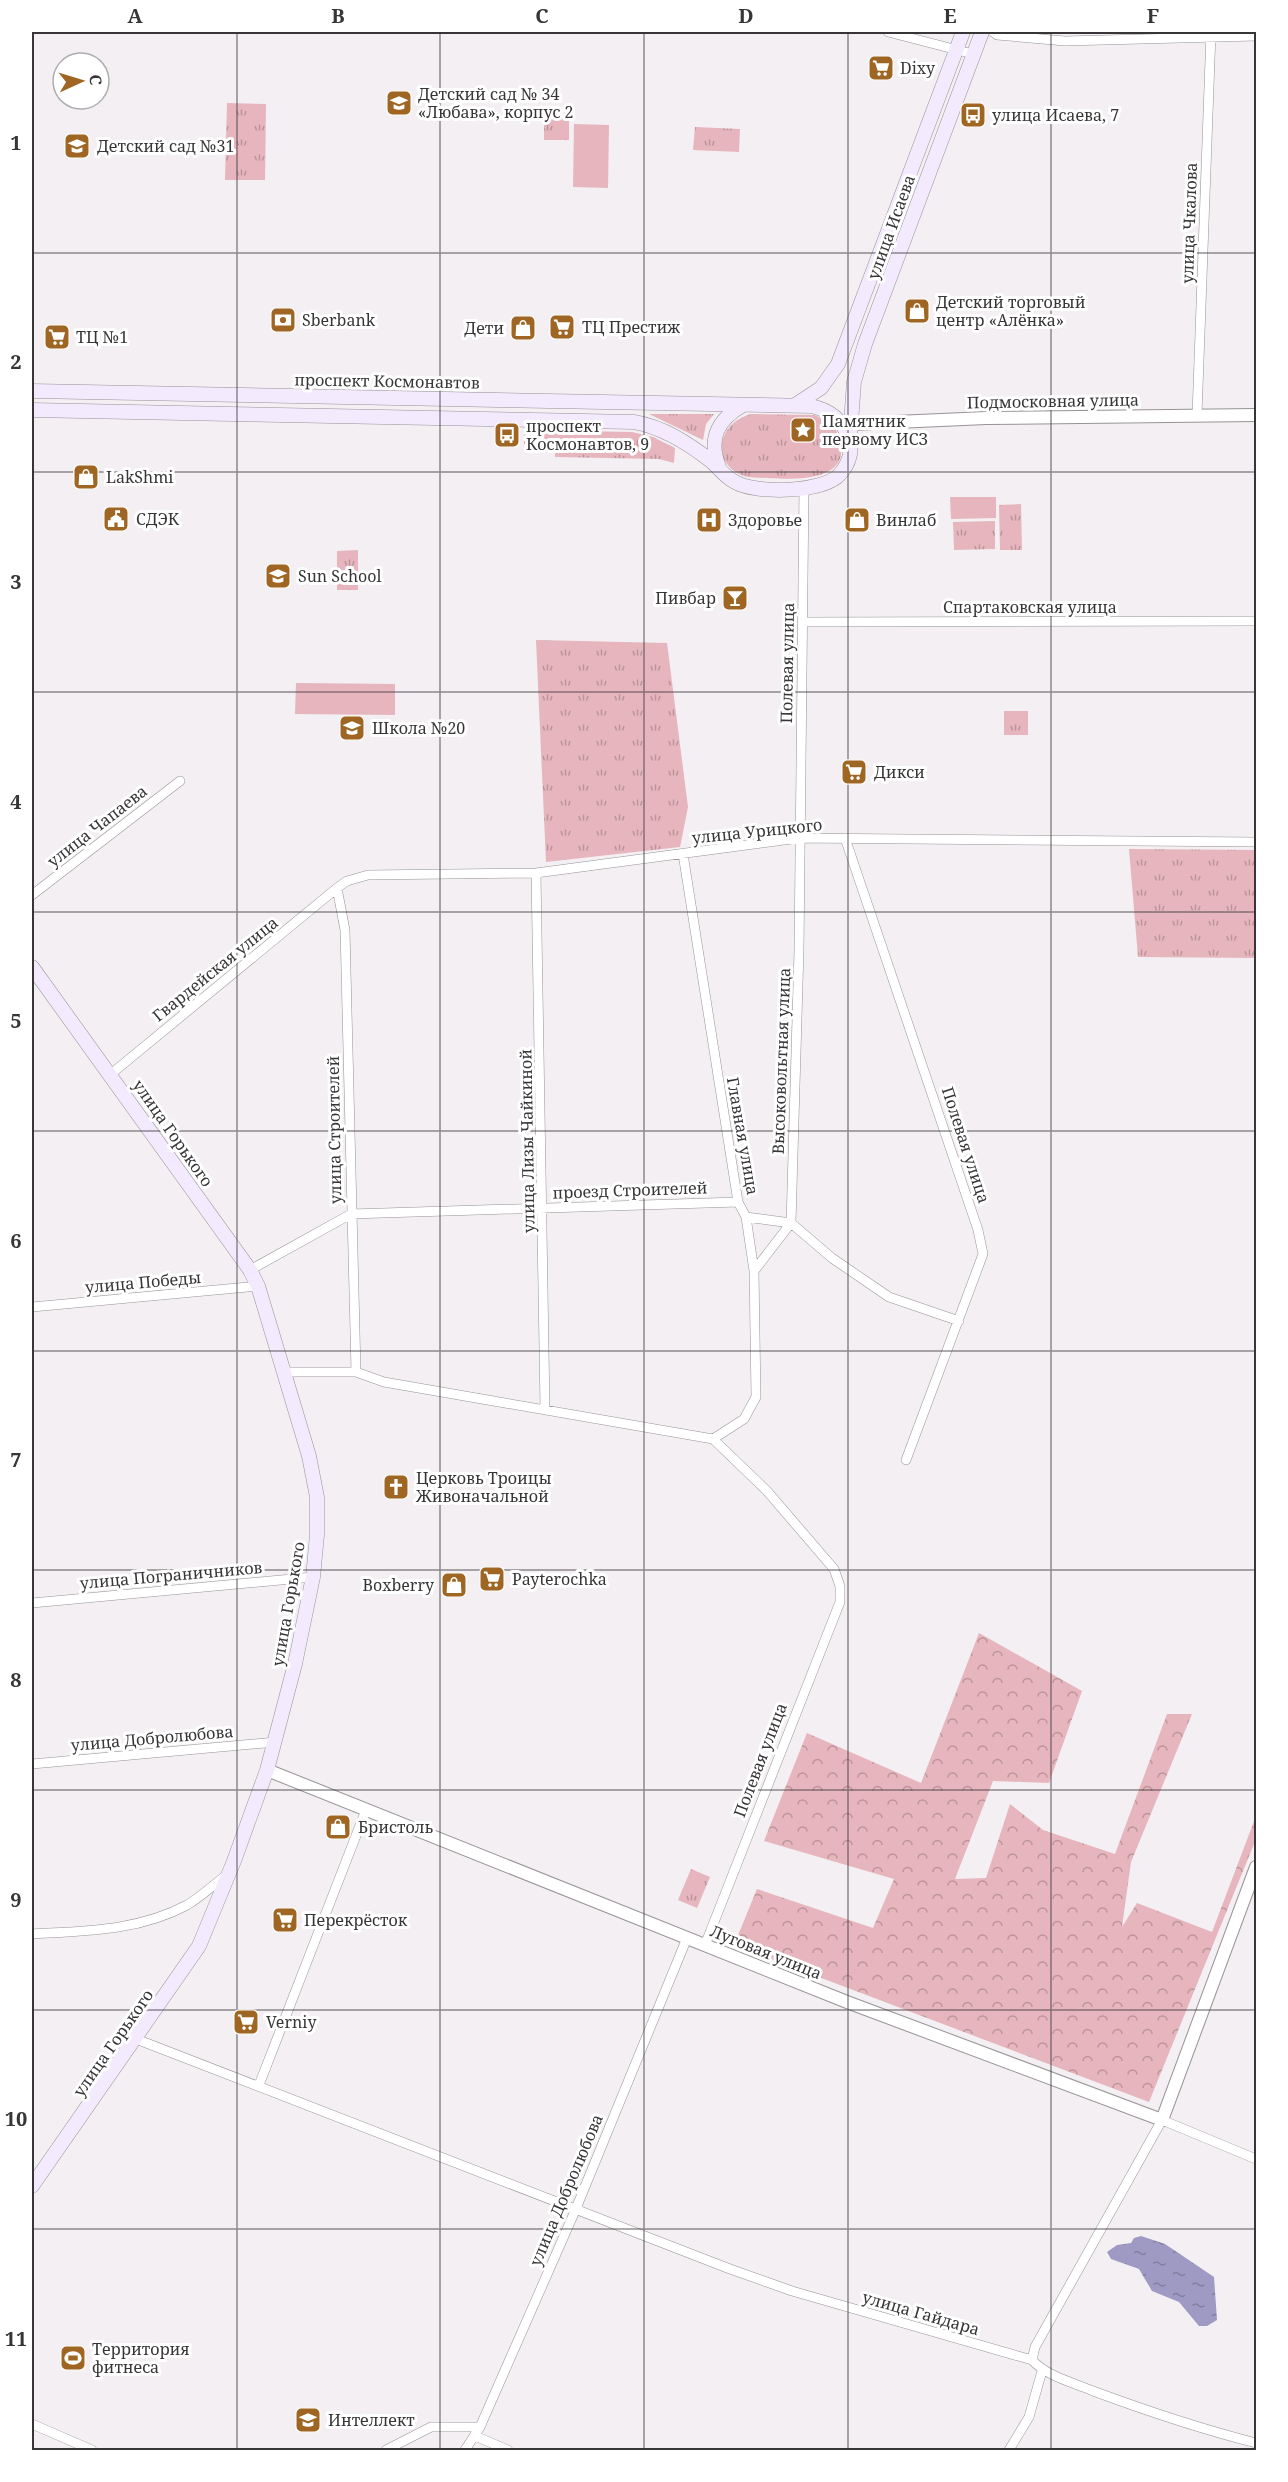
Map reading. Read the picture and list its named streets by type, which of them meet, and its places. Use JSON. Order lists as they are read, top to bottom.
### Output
{
  "streets": {
    "main road": ["улица Исаева", "проспект Космонавтов", "улица Горького"],
    "street": [
      "улица Чкалова",
      "Подмосковная улица",
      "Спартаковская улица",
      "Полевая улица",
      "улица Чапаева",
      "улица Урицкого",
      "Гвардейская улица",
      "Высоковольтная улица",
      "улица Строителей",
      "Главная улица",
      "улица Лизы Чайкиной",
      "проезд Строителей",
      "улица Победы",
      "улица Пограничников",
      "улица Добролюбова",
      "Луговая улица",
      "улица Гайдара"
    ]
  },
  "crossings": [
    ["улица Чкалова", "Подмосковная улица"],
    ["улица Исаева", "проспект Космонавтов"],
    ["улица Исаева", "Подмосковная улица"],
    ["улица Исаева", "Полевая улица"],
    ["проспект Космонавтов", "Полевая улица"],
    ["Спартаковская улица", "Полевая улица"],
    ["Полевая улица", "улица Урицкого"],
    ["Полевая улица", "Высоковольтная улица"],
    ["Полевая улица", "Главная улица"],
    ["Полевая улица", "Луговая улица"],
    ["улица Урицкого", "Гвардейская улица"],
    ["улица Урицкого", "Высоковольтная улица"],
    ["улица Урицкого", "улица Строителей"],
    ["улица Урицкого", "Главная улица"],
    ["улица Урицкого", "улица Лизы Чайкиной"],
    ["Гвардейская улица", "улица Строителей"],
    ["Гвардейская улица", "улица Горького"],
    ["улица Строителей", "проезд Строителей"],
    ["улица Горького", "проезд Строителей"],
    ["улица Горького", "улица Победы"],
    ["улица Горького", "улица Пограничников"],
    ["улица Горького", "улица Добролюбова"],
    ["улица Горького", "Луговая улица"],
    ["улица Горького", "улица Гайдара"],
    ["Главная улица", "проезд Строителей"],
    ["улица Лизы Чайкиной", "проезд Строителей"],
    ["улица Добролюбова", "Луговая улица"],
    ["улица Добролюбова", "улица Гайдара"]
  ],
  "places": {
    "supermarket": [
      "Dixy",
      "ТЦ Престиж",
      "ТЦ №1",
      "Дикси",
      "Payterochka",
      "Перекрёсток",
      "Verniy"
    ],
    "school or university": [
      "Детский сад № 34 «Любава», корпус 2",
      "Детский сад №31",
      "Sun School",
      "Школа №20",
      "Интеллект"
    ],
    "bus stop": ["улица Исаева, 7", "проспект Космонавтов, 9"],
    "shop": [
      "Детский торговый центр «Алёнка»",
      "Дети",
      "LakShmi",
      "Винлаб",
      "Boxberry",
      "Бристоль"
    ],
    "bank": ["Sberbank"],
    "place": ["Памятник первому ИСЗ"],
    "public building": ["СДЭК"],
    "hospital": ["Здоровье"],
    "bar": ["Пивбар"],
    "church": ["Церковь Троицы Живоначальной"],
    "sports": ["Территория фитнеса"]
  },
  "north": "right",
  "grid": {
    "columns": [
      "A",
      "B",
      "C",
      "D",
      "E",
      "F"
    ],
    "rows": [
      "1",
      "2",
      "3",
      "4",
      "5",
      "6",
      "7",
      "8",
      "9",
      "10",
      "11"
    ]
  }
}
